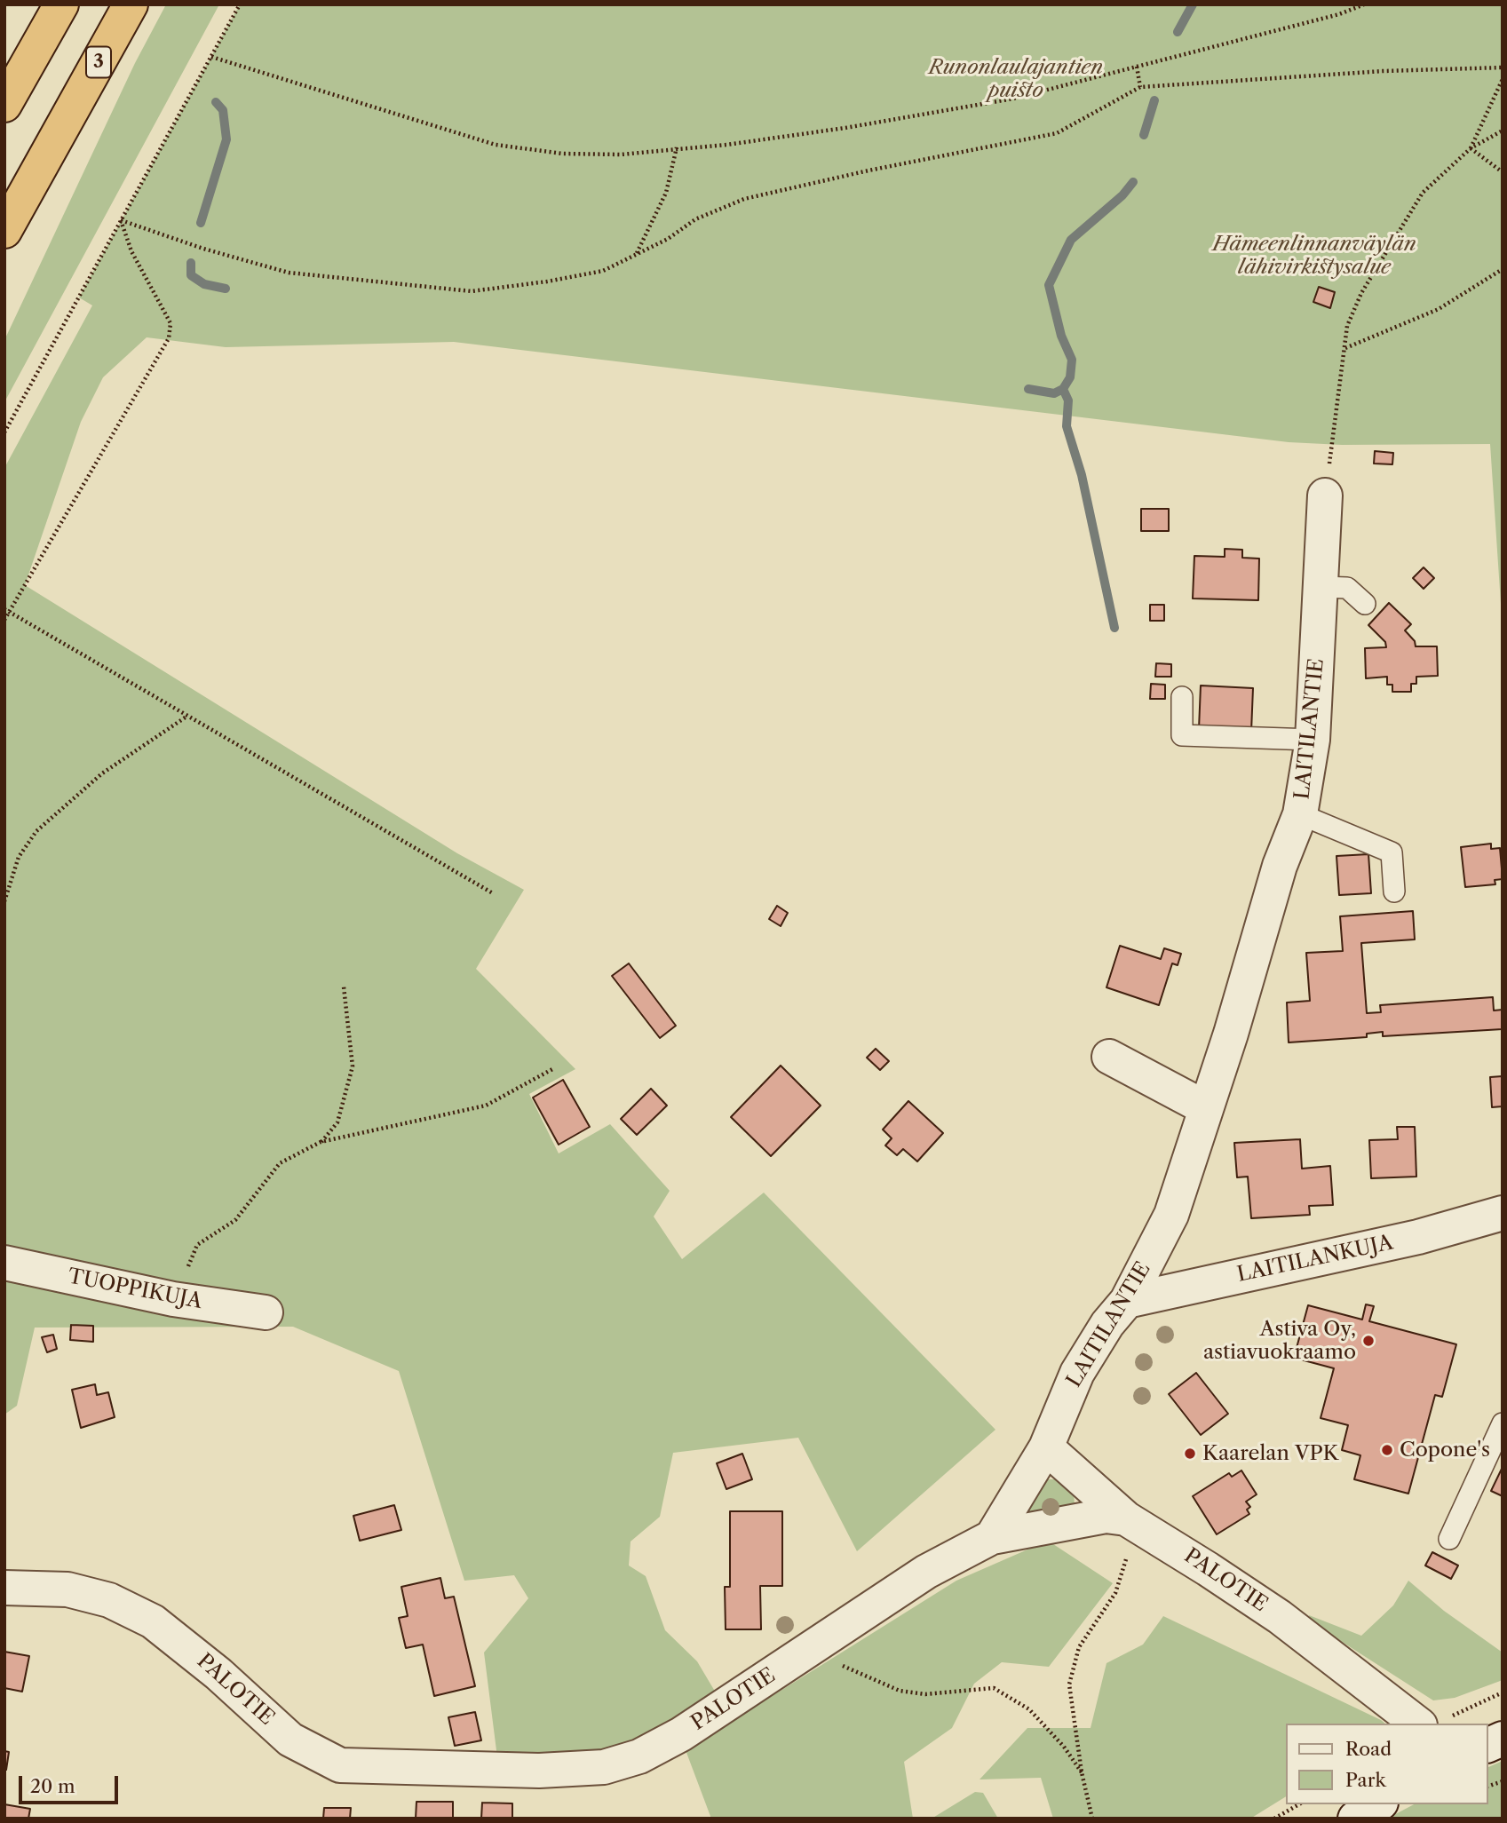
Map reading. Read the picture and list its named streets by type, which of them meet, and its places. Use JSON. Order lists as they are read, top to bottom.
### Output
{
  "streets": {
    "highway": ["3"],
    "street": [
      "LAITILANTIE",
      "LAITILANKUJA",
      "TUOPPIKUJA",
      "PALOTIE"
    ]
  },
  "crossings": [
    ["LAITILANTIE", "LAITILANKUJA"],
    ["LAITILANTIE", "PALOTIE"]
  ],
  "parks": ["Runonlaulajantien puisto", "Hämeenlinnanväylän lähivirkistysalue"],
  "places": ["Astiva Oy, astiavuokraamo", "Copone's", "Kaarelan VPK"],
  "legend": ["Road", "Park"],
  "scale_bar": "20 m"
}
